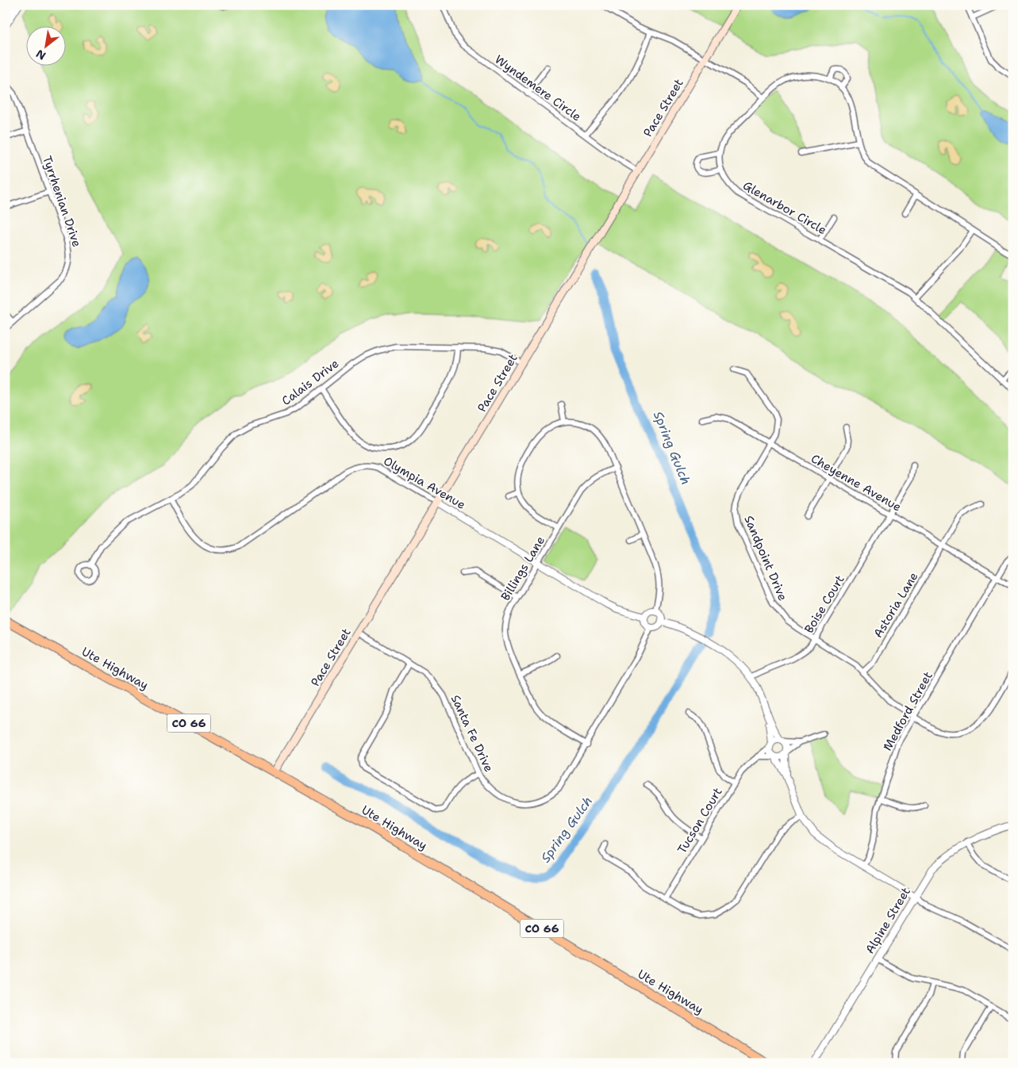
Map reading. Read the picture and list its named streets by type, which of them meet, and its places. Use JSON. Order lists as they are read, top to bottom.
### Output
{
  "streets": {
    "main road": ["Pace Street", "Ute Highway", "CO 66"],
    "street": [
      "Wyndemere Circle",
      "Tyrrhenian Drive",
      "Glenarbor Circle",
      "Calais Drive",
      "Olympia Avenue",
      "Cheyenne Avenue",
      "Sandpoint Drive",
      "Billings Lane",
      "Boise Court",
      "Astoria Lane",
      "Medford Street",
      "Santa Fe Drive",
      "Tucson Court",
      "Alpine Street"
    ]
  },
  "crossings": [
    ["Wyndemere Circle", "Pace Street"],
    ["Pace Street", "Calais Drive"],
    ["Pace Street", "Olympia Avenue"],
    ["Pace Street", "Ute Highway"],
    ["Pace Street", "Santa Fe Drive"],
    ["Calais Drive", "Olympia Avenue"],
    ["Olympia Avenue", "Billings Lane"],
    ["Olympia Avenue", "Santa Fe Drive"],
    ["Cheyenne Avenue", "Sandpoint Drive"],
    ["Cheyenne Avenue", "Boise Court"],
    ["Cheyenne Avenue", "Astoria Lane"],
    ["Cheyenne Avenue", "Medford Street"],
    ["Sandpoint Drive", "Boise Court"],
    ["Sandpoint Drive", "Astoria Lane"],
    ["Sandpoint Drive", "Medford Street"],
    ["Billings Lane", "Santa Fe Drive"]
  ],
  "water": ["Spring Gulch"],
  "north": "bottom left"
}
